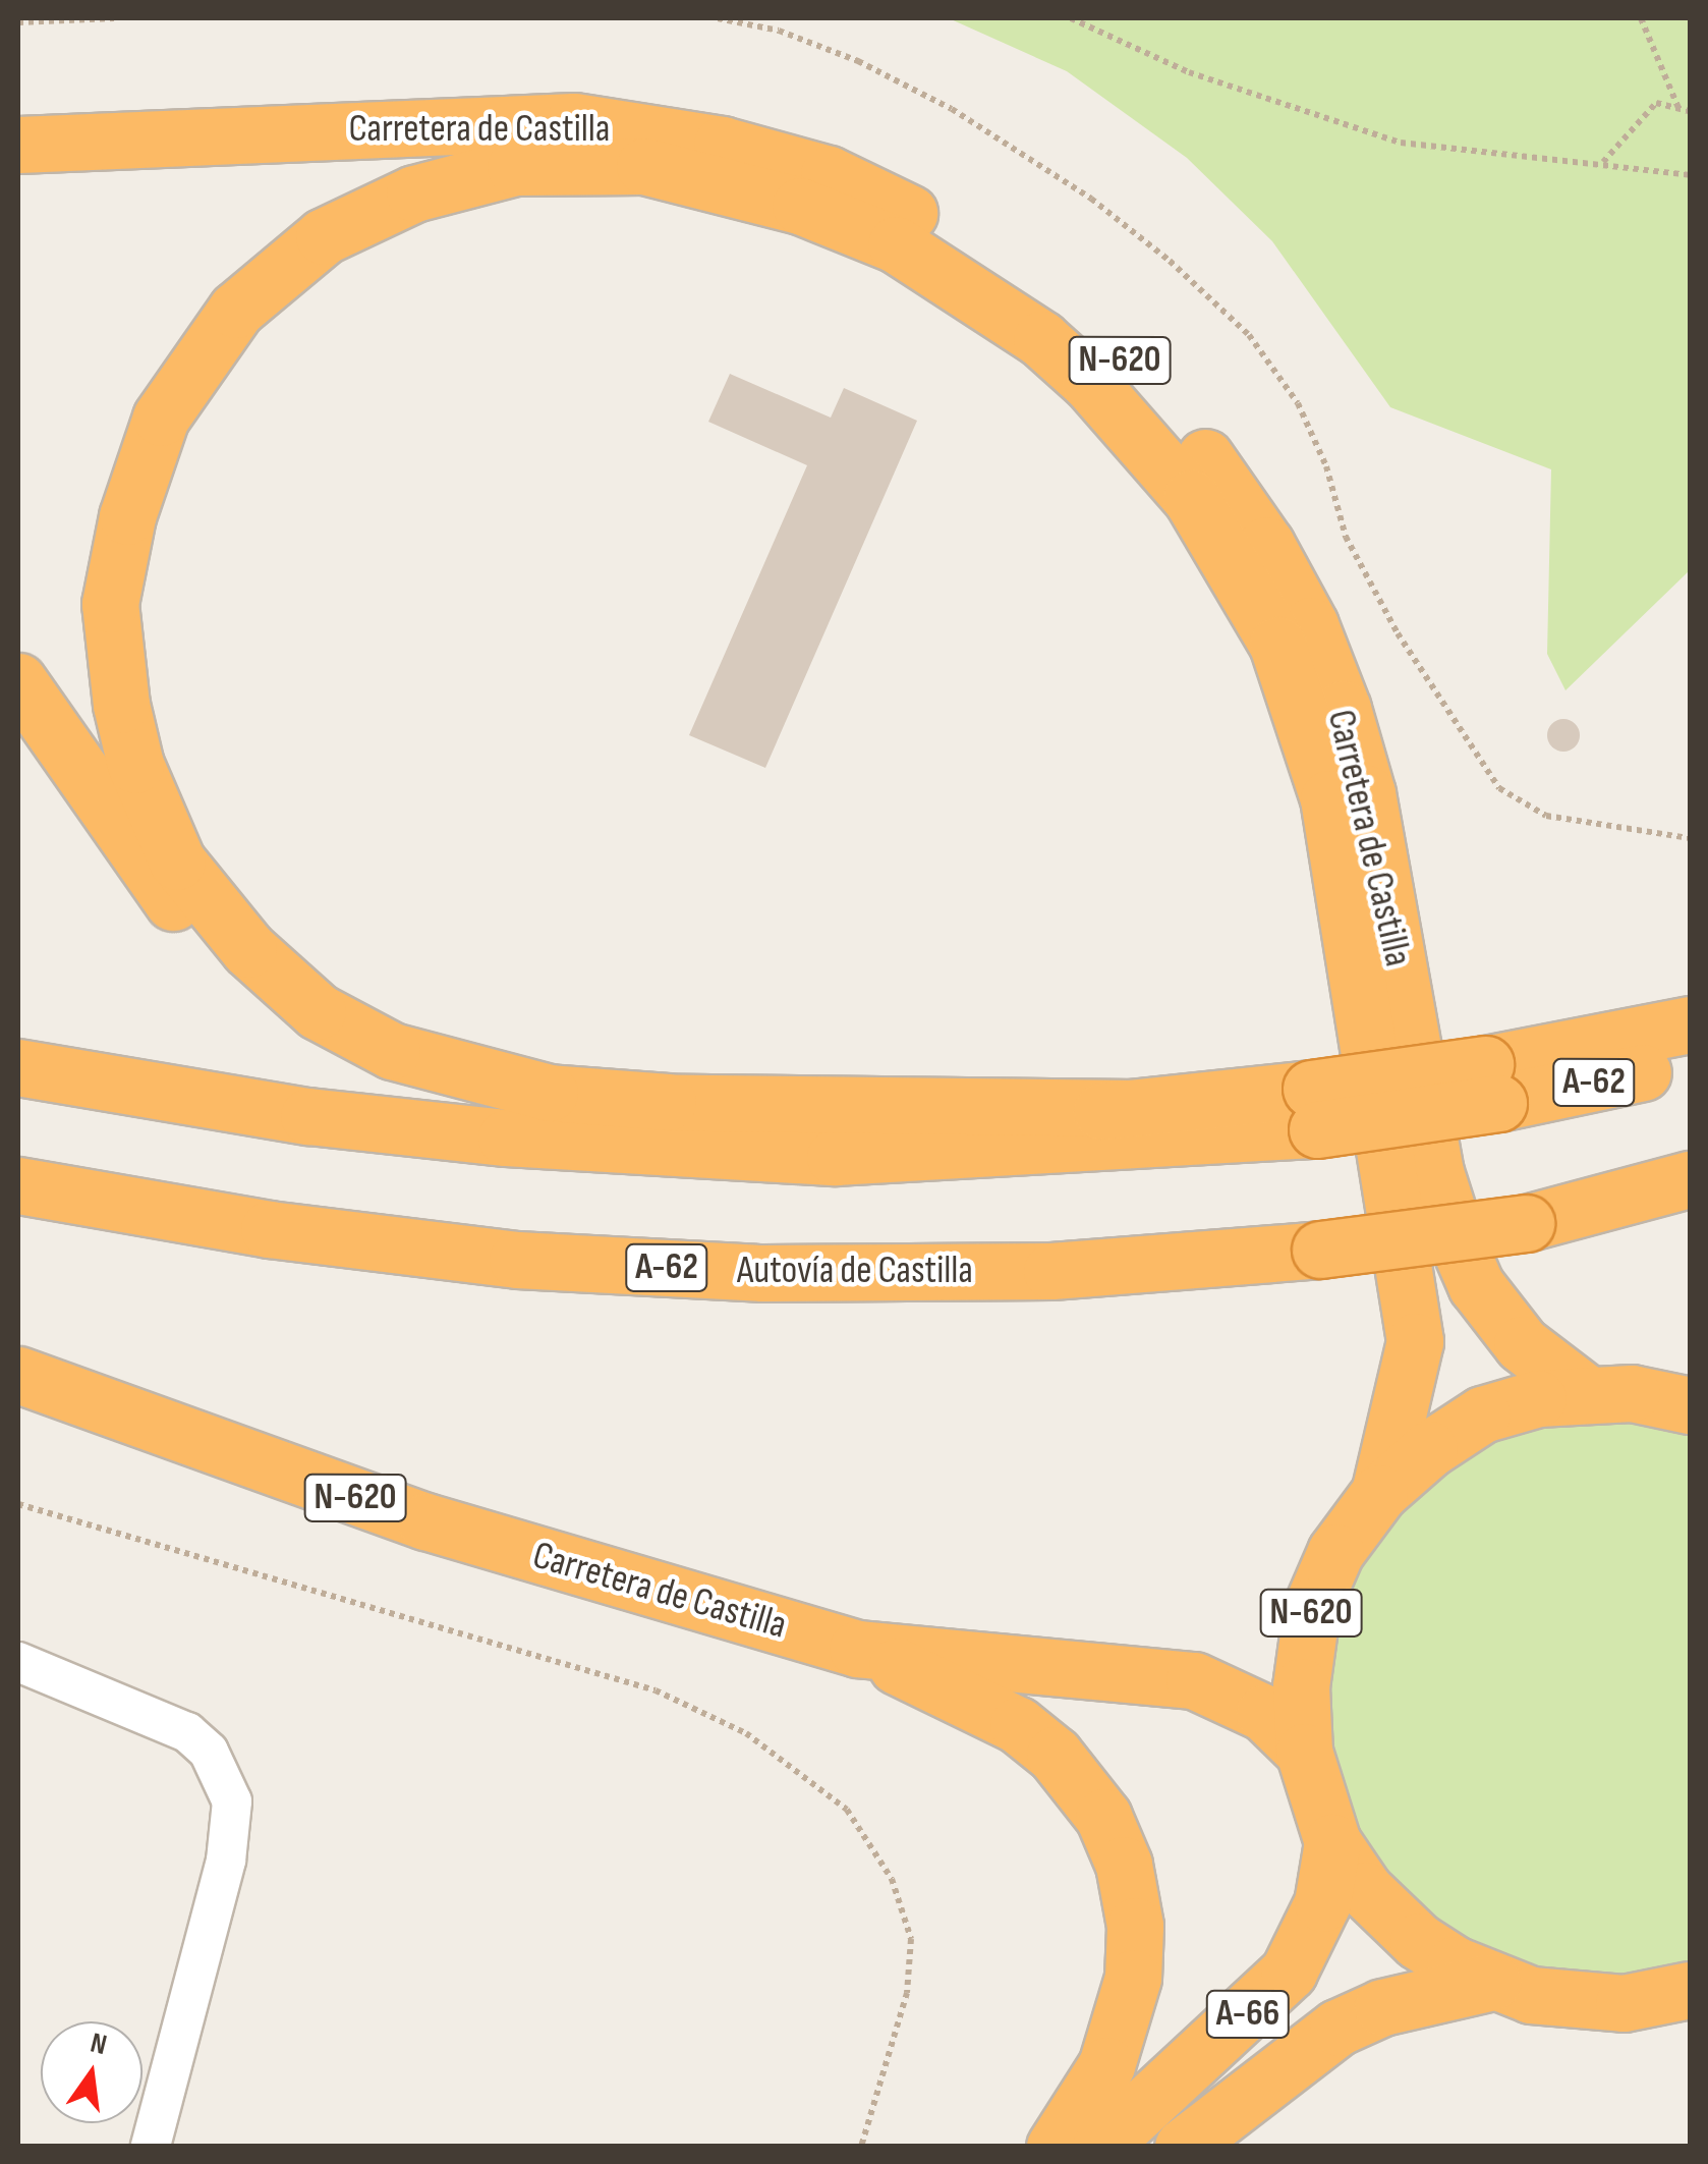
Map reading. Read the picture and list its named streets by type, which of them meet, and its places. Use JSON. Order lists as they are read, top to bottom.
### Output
{
  "streets": {
    "highway": [
      "Carretera de Castilla",
      "N-620",
      "A-62",
      "Autovía de Castilla",
      "A-66"
    ]
  },
  "crossings": [
    ["Carretera de Castilla", "N-620"],
    ["N-620", "A-66"]
  ],
  "north": "top"
}
